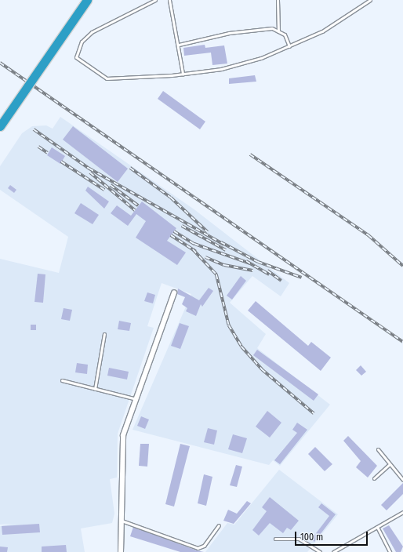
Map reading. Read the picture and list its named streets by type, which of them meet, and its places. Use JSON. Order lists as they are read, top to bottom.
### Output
{
  "scale_bar": "100 m"
}
